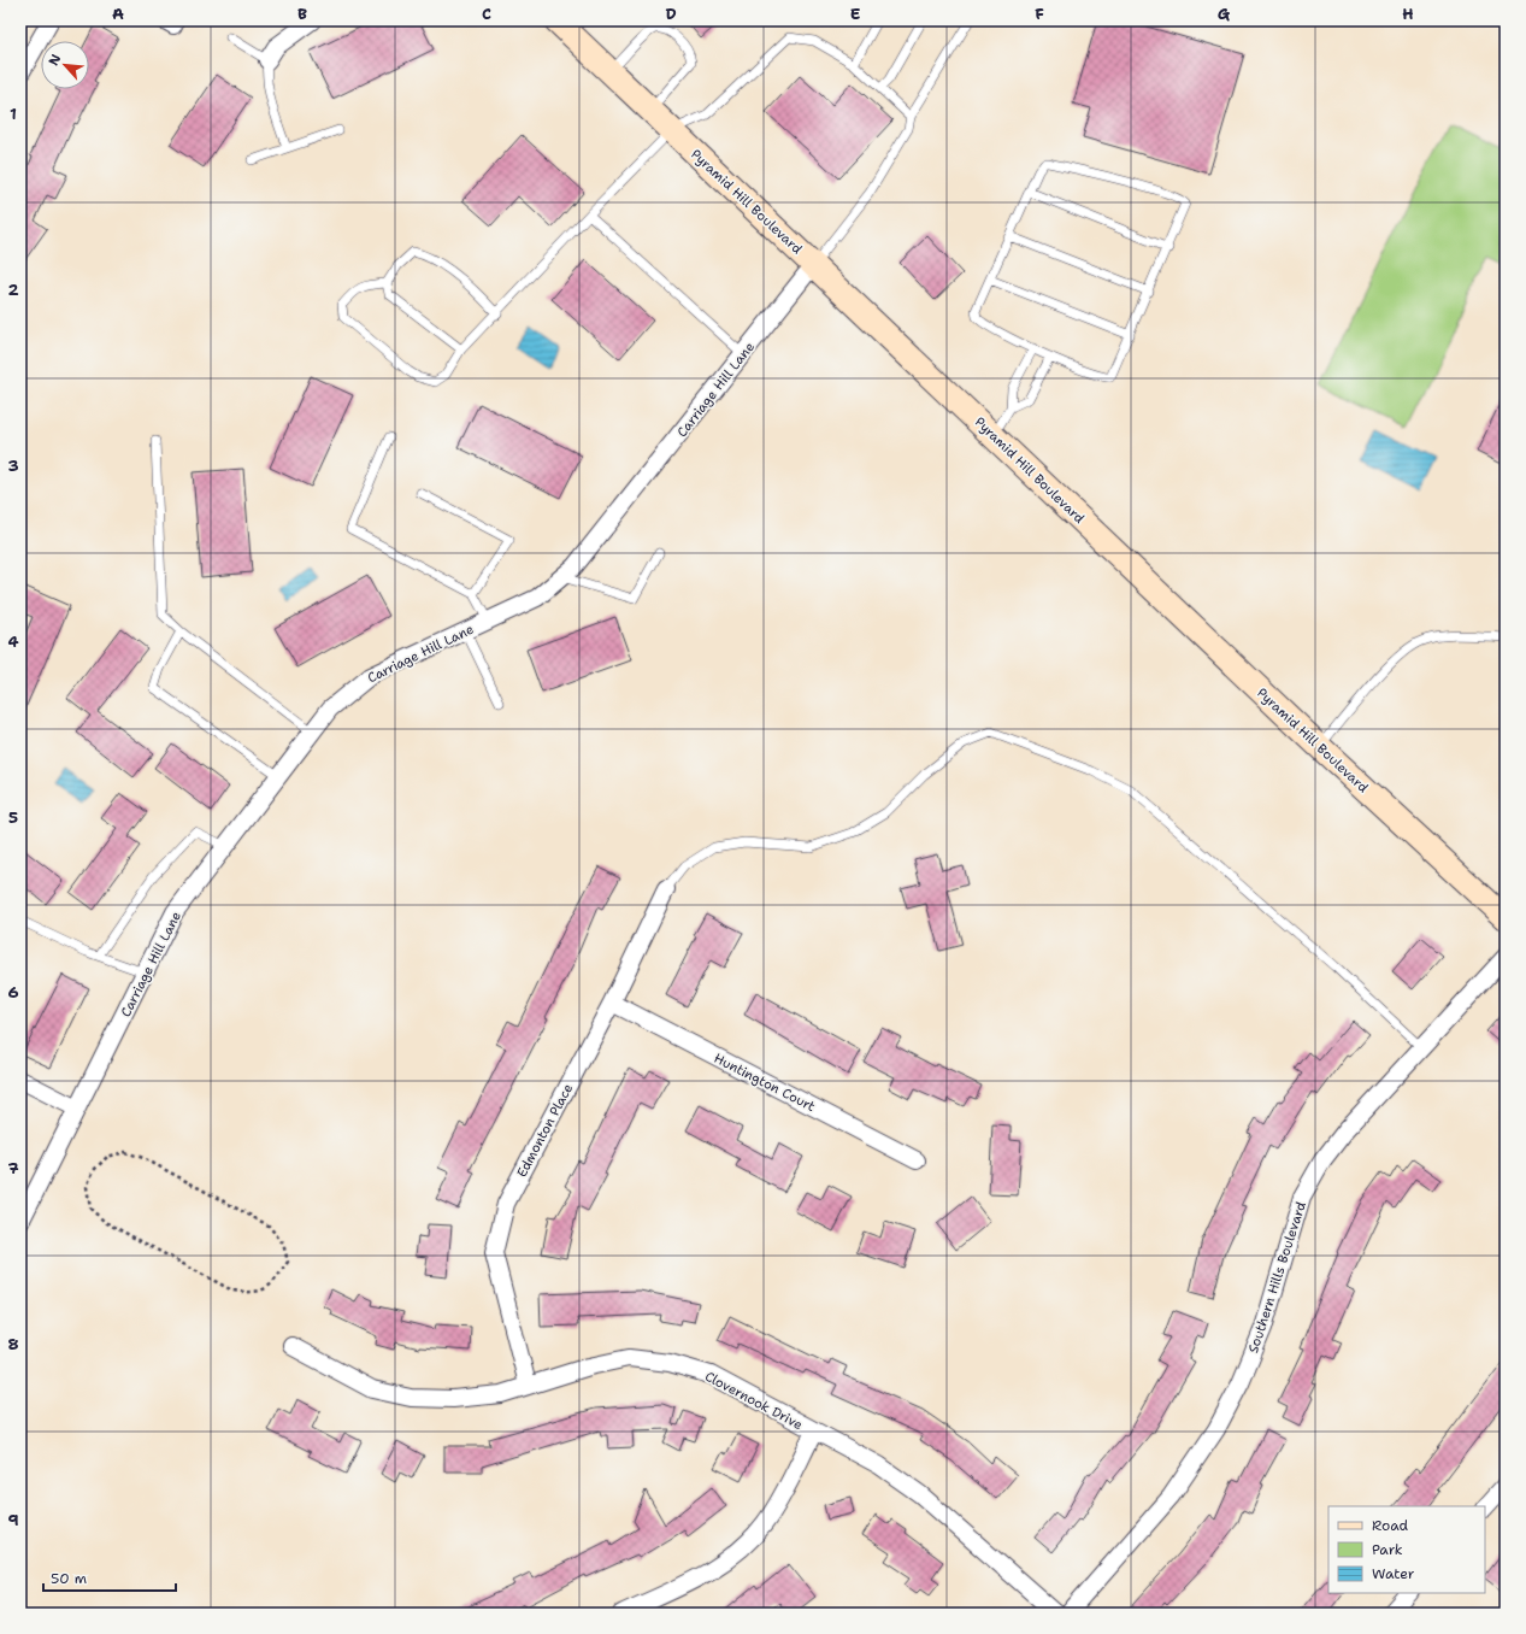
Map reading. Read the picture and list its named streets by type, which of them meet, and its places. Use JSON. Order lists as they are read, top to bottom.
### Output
{
  "streets": {
    "main road": ["Pyramid Hill Boulevard"],
    "street": [
      "Carriage Hill Lane",
      "Huntington Court",
      "Edmonton Place",
      "Southern Hills Boulevard",
      "Clovernook Drive"
    ]
  },
  "crossings": [
    ["Pyramid Hill Boulevard", "Carriage Hill Lane"],
    ["Huntington Court", "Edmonton Place"],
    ["Edmonton Place", "Clovernook Drive"]
  ],
  "legend": ["Road", "Park", "Water"],
  "scale_bar": "50 m",
  "north": "top left",
  "grid": {
    "columns": [
      "A",
      "B",
      "C",
      "D",
      "E",
      "F",
      "G",
      "H"
    ],
    "rows": [
      "1",
      "2",
      "3",
      "4",
      "5",
      "6",
      "7",
      "8",
      "9"
    ]
  }
}
